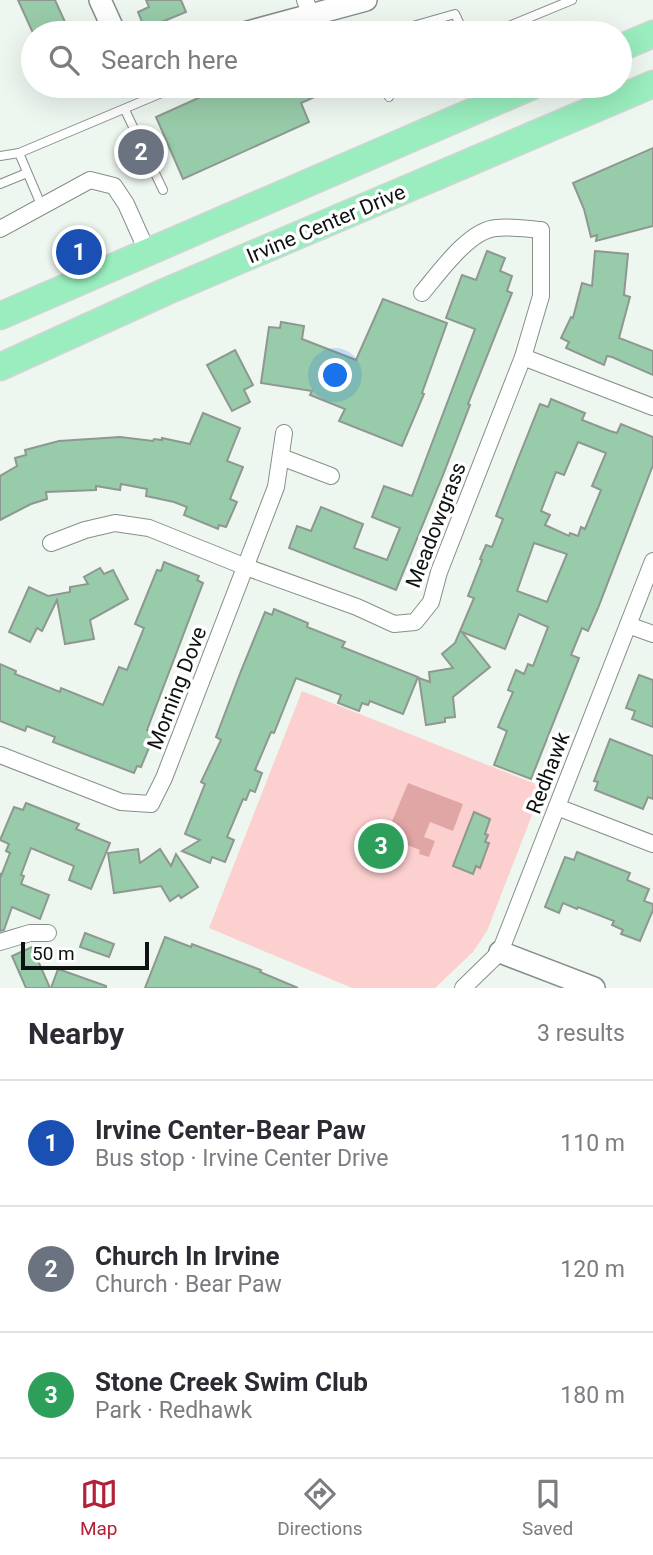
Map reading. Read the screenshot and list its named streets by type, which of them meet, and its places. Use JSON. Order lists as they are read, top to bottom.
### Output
{
  "streets": {
    "main road": ["Irvine Center Drive"],
    "street": ["Meadowgrass", "Morning Dove", "Redhawk"]
  },
  "crossings": [
    ["Meadowgrass", "Morning Dove"]
  ],
  "scale_bar": "50 m",
  "page": {
    "search": "Search here",
    "pins": ["2", "1", "3"],
    "scale": "50 m",
    "heading": ["Nearby", "3 results"],
    "list": [
      {
        "mark": "1",
        "name": "Irvine Center-Bear Paw",
        "note": "Bus stop · Irvine Center Drive",
        "value": "110 m"
      },
      {
        "mark": "2",
        "name": "Church In Irvine",
        "note": "Church · Bear Paw",
        "value": "120 m"
      },
      {
        "mark": "3",
        "name": "Stone Creek Swim Club",
        "note": "Park · Redhawk",
        "value": "180 m"
      }
    ],
    "nav": ["Map", "Directions", "Saved"]
  }
}
